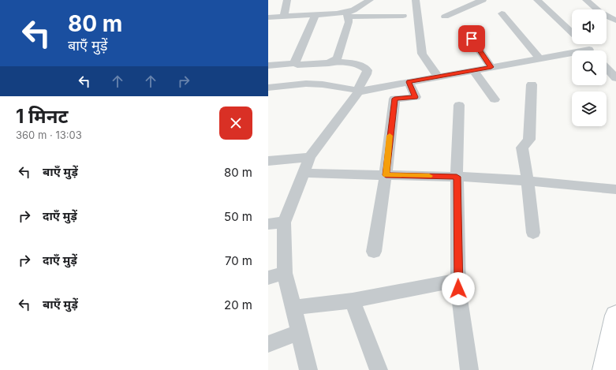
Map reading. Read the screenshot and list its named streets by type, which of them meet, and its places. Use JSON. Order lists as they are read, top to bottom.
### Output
{
  "page": {
    "turn": ["80 m", "बाएँ मुड़ें"],
    "heading": ["1 मिनट", "360 m · 13:03"],
    "list": [
      {
        "name": "बाएँ मुड़ें",
        "value": "80 m"
      },
      {
        "name": "दाएँ मुड़ें",
        "value": "50 m"
      },
      {
        "name": "दाएँ मुड़ें",
        "value": "70 m"
      },
      {
        "name": "बाएँ मुड़ें",
        "value": "20 m"
      }
    ]
  }
}
